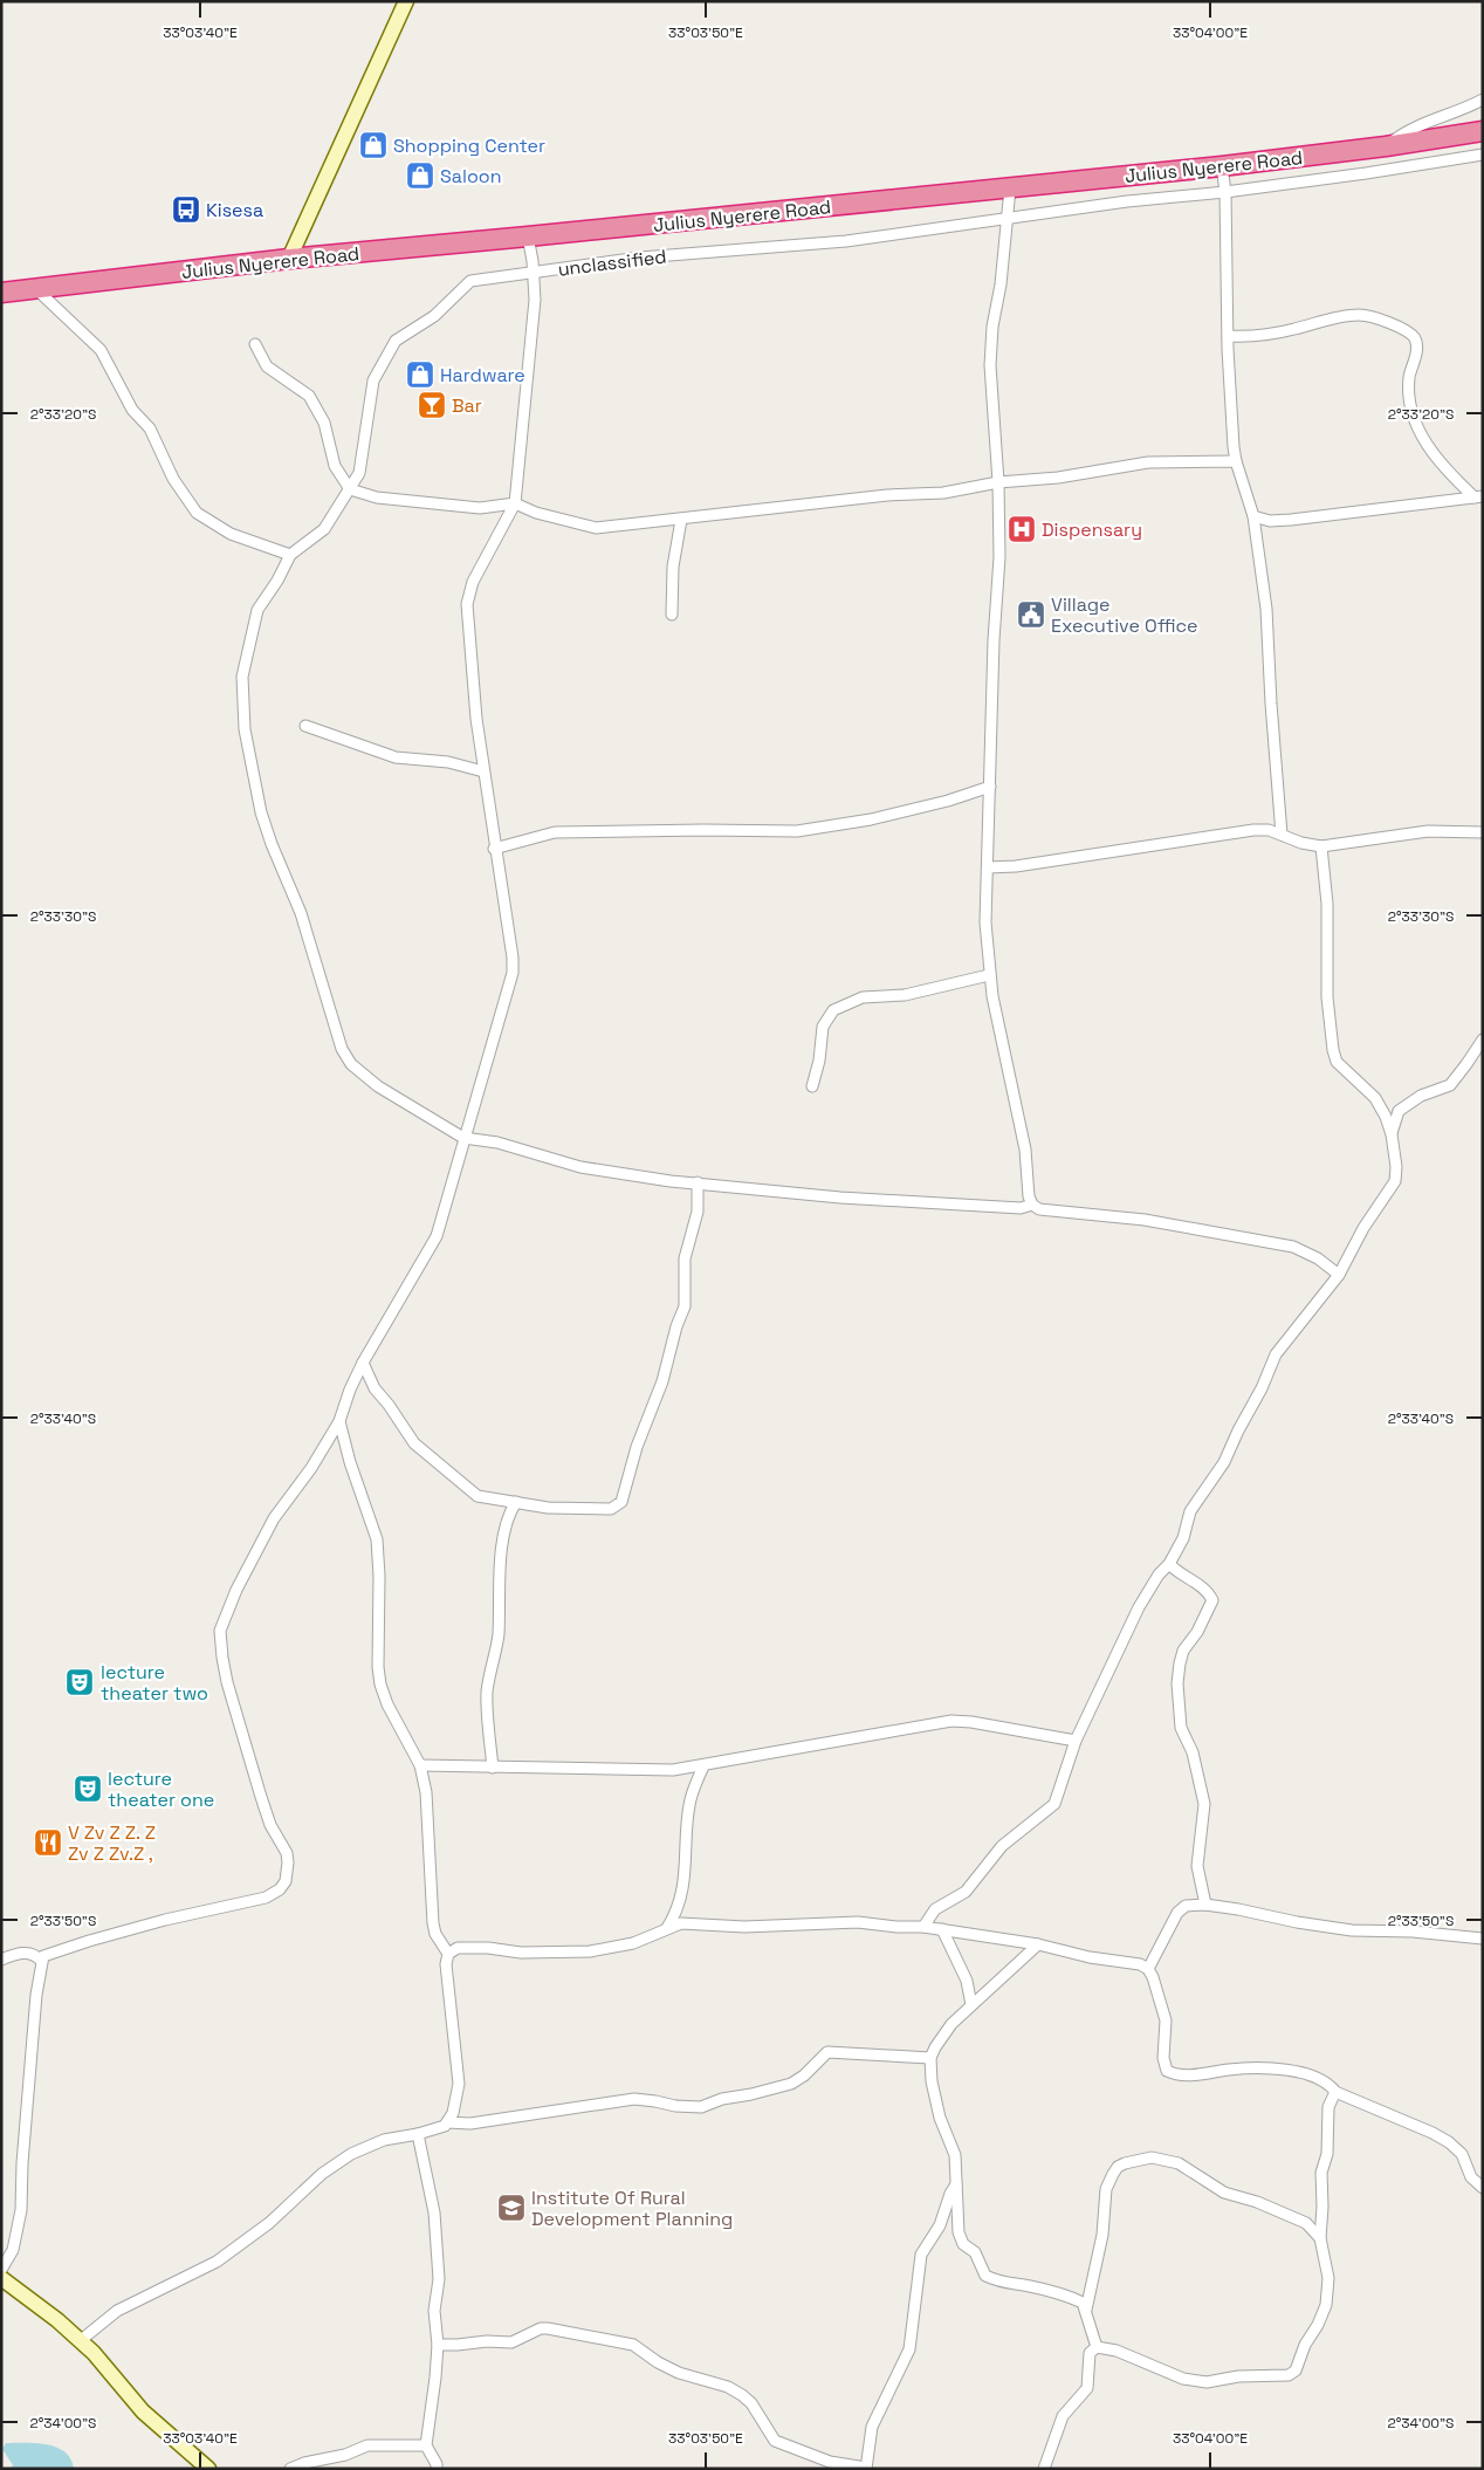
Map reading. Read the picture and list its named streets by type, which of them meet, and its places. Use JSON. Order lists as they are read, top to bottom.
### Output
{
  "streets": {
    "highway": ["Julius Nyerere Road"],
    "street": ["unclassified"]
  },
  "places": {
    "shop": ["Shopping Center", "Saloon", "Hardware"],
    "bus stop": ["Kisesa"],
    "bar": ["Bar"],
    "hospital": ["Dispensary"],
    "public building": ["Village Executive Office"],
    "theatre": ["lecture theater two", "lecture theater one"],
    "restaurant": ["V Zv Z Z. Z Zv Z Zv.Z ,"],
    "school or university": ["Institute Of Rural Development Planning"]
  },
  "coordinates": [
    "33°03'40\"E",
    "33°03'50\"E",
    "33°04'00\"E",
    "2°33'20\"S",
    "2°33'30\"S",
    "2°33'40\"S",
    "2°33'50\"S",
    "2°34'00\"S"
  ]
}
